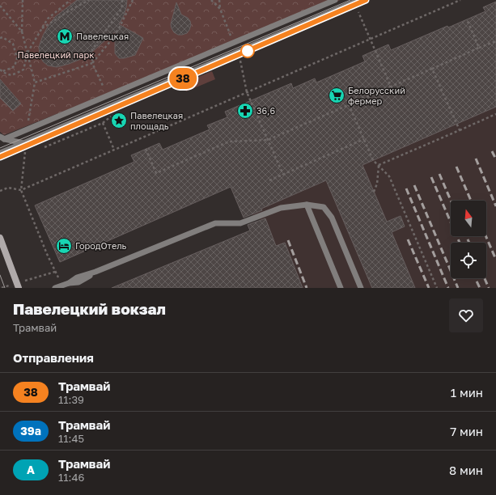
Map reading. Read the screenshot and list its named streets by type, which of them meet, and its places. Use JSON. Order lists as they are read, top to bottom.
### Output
{
  "parks": ["Павелецкий парк"],
  "places": {
    "metro station": ["Павелецкая"],
    "supermarket": ["Белорусский фермер"],
    "pharmacy": ["36,6"],
    "place": ["Павелецкая площадь"],
    "hotel": ["ГородОтель"]
  },
  "lines": ["tram line 38"],
  "north": "top",
  "page": {
    "on_map": "38",
    "heading": [
      ["Павелецкий вокзал", "Трамвай"],
      "Отправления"
    ],
    "list": [
      {
        "mark": "38",
        "name": "Трамвай",
        "note": "11:39",
        "value": "1 мин"
      },
      {
        "mark": "39а",
        "name": "Трамвай",
        "note": "11:45",
        "value": "7 мин"
      },
      {
        "mark": "А",
        "name": "Трамвай",
        "note": "11:46",
        "value": "8 мин"
      }
    ]
  }
}
